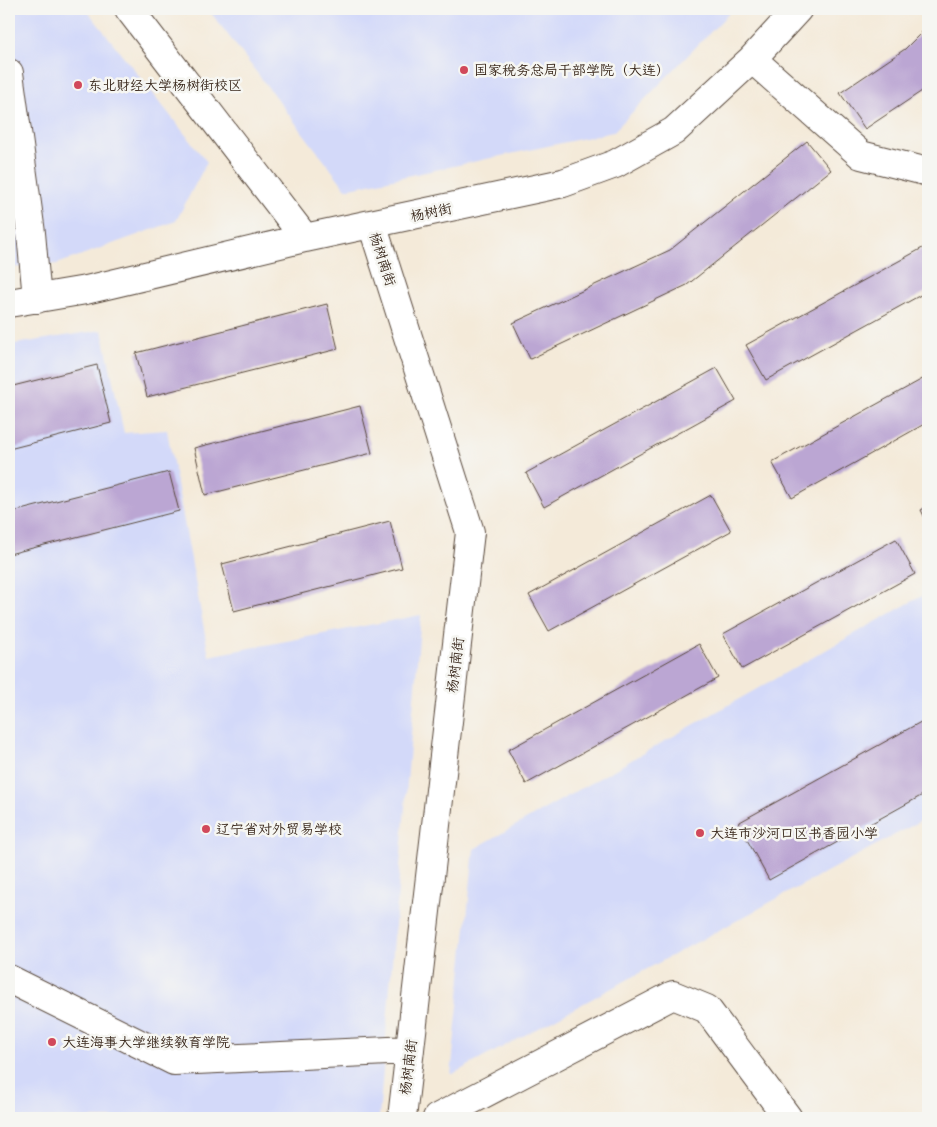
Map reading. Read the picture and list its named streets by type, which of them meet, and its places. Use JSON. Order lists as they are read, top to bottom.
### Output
{
  "streets": {
    "street": ["杨树街", "杨树南街"]
  },
  "crossings": [
    ["杨树街", "杨树南街"]
  ],
  "places": [
    "国家税务总局干部学院（大连）",
    "东北财经大学杨树街校区",
    "辽宁省对外贸易学校",
    "大连市沙河口区书香园小学",
    "大连海事大学继续教育学院"
  ]
}
